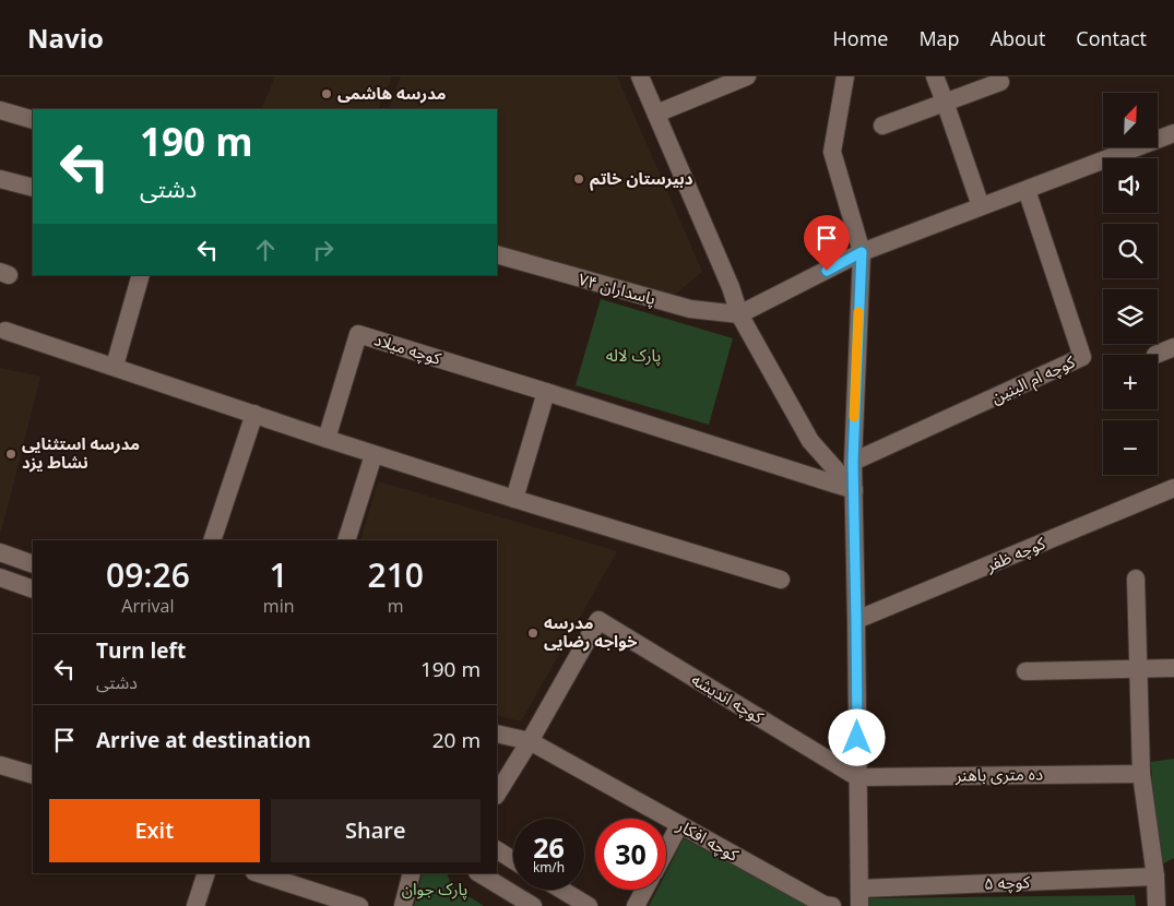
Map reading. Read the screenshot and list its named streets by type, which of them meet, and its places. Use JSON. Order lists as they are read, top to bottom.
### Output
{
  "streets": {
    "street": [
      "پاسداران ۷۴",
      "کوچه میلاد",
      "کوچه ام البنین",
      "کوچه ظفر",
      "کوچه اندیشه",
      "ده متری باهنر",
      "کوچه افکار",
      "کوچه ۵"
    ]
  },
  "crossings": [
    ["کوچه اندیشه", "ده متری باهنر"],
    ["کوچه اندیشه", "کوچه افکار"]
  ],
  "parks": ["پارک لاله", "پارک جوان"],
  "places": [
    "مدرسه هاشمی",
    "دبیرستان خاتم",
    "مدرسه استثنایی نشاط یزد",
    "مدرسه خواجه رضایی"
  ],
  "north": "top right",
  "page": {
    "header": "Navio",
    "nav": [
      "Home",
      "Map",
      "About",
      "Contact"
    ],
    "map_buttons": ["+", "−"],
    "turn": ["190 m", "دشتی"],
    "eta": [
      "09:26",
      "Arrival",
      "1",
      "min",
      "210",
      "m"
    ],
    "list": [
      {
        "name": "Turn left",
        "note": "دشتی",
        "value": "190 m"
      },
      {
        "name": "Arrive at destination",
        "value": "20 m"
      }
    ],
    "buttons": ["Exit", "Share"],
    "speed": "26 km/h",
    "limit": "30"
  }
}
